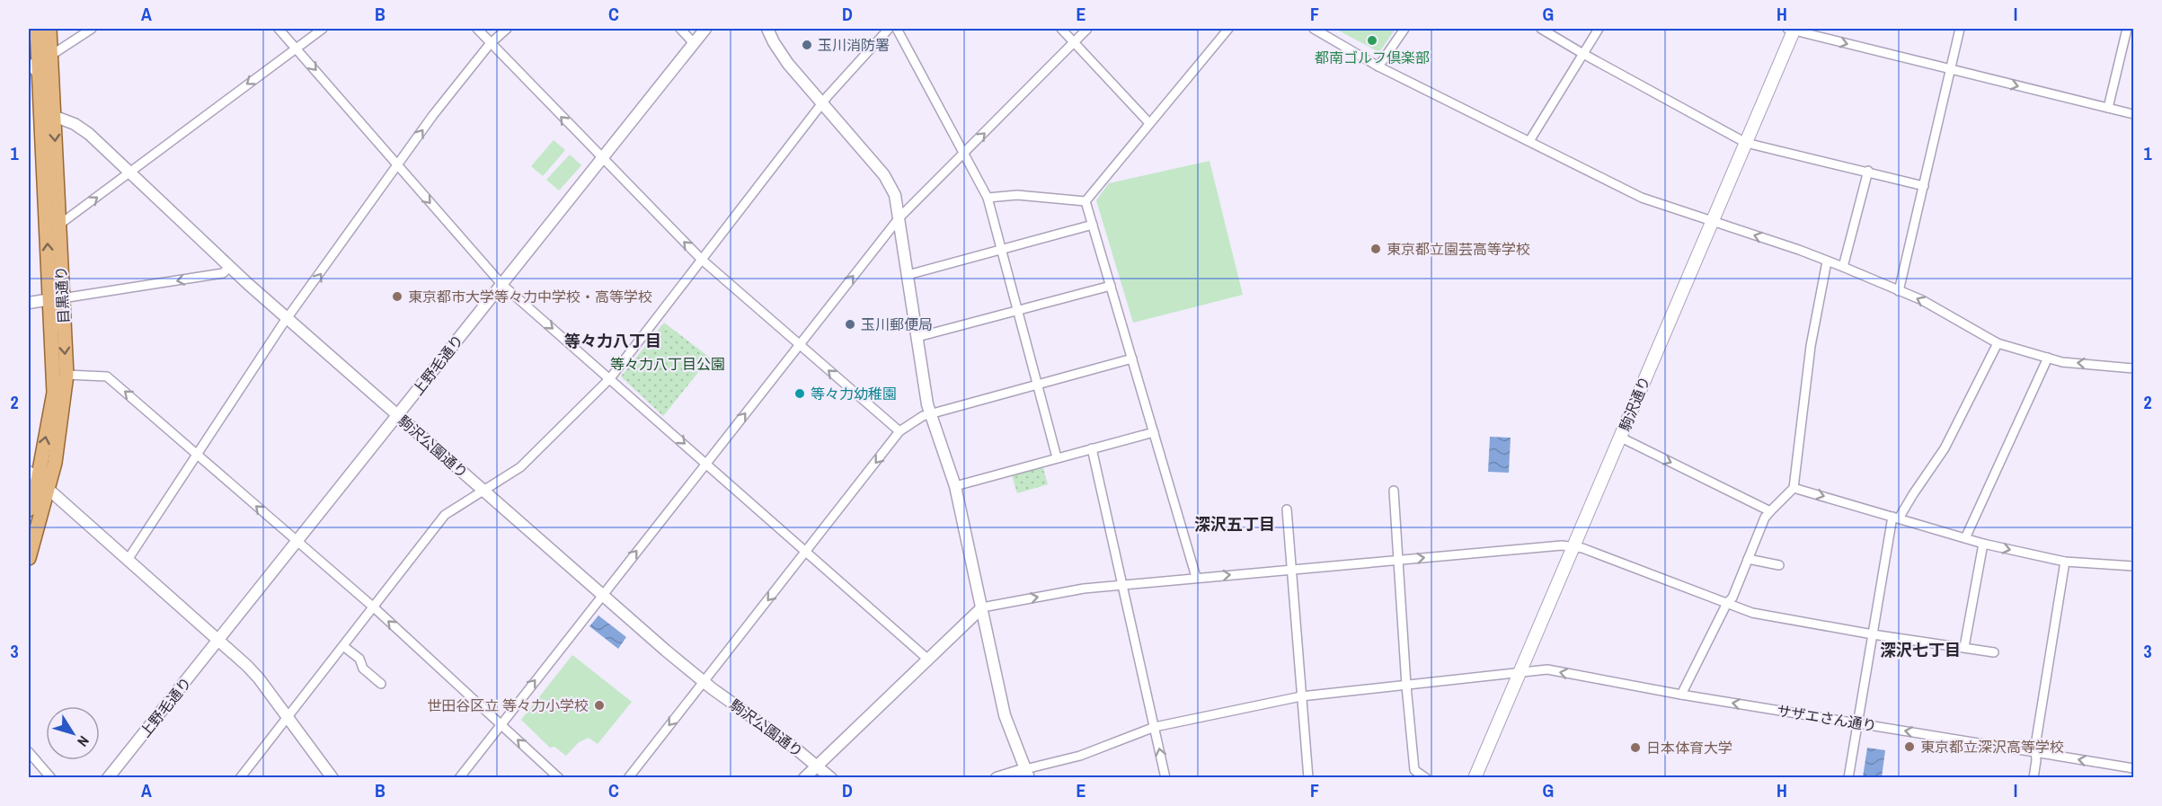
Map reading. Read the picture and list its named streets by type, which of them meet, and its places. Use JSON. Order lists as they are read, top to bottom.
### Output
{
  "streets": {
    "main road": ["目黒通り", "駒沢通り"],
    "street": ["上野毛通り", "駒沢公園通り", "サザエさん通り"]
  },
  "crossings": [
    ["目黒通り", "駒沢公園通り"],
    ["上野毛通り", "駒沢公園通り"],
    ["駒沢通り", "サザエさん通り"]
  ],
  "one_way": ["サザエさん通り"],
  "districts": ["等々力八丁目", "深沢五丁目", "深沢七丁目"],
  "parks": ["等々力八丁目公園"],
  "places": [
    "都南ゴルフ倶楽部",
    "玉川消防署",
    "東京都立園芸高等学校",
    "東京都市大学等々力中学校・高等学校",
    "玉川郵便局",
    "等々力幼稚園",
    "世田谷区立 等々力小学校",
    "東京都立深沢高等学校",
    "日本体育大学"
  ],
  "north": "bottom right",
  "grid": {
    "columns": [
      "A",
      "B",
      "C",
      "D",
      "E",
      "F",
      "G",
      "H",
      "I"
    ],
    "rows": ["1", "2", "3"]
  }
}
